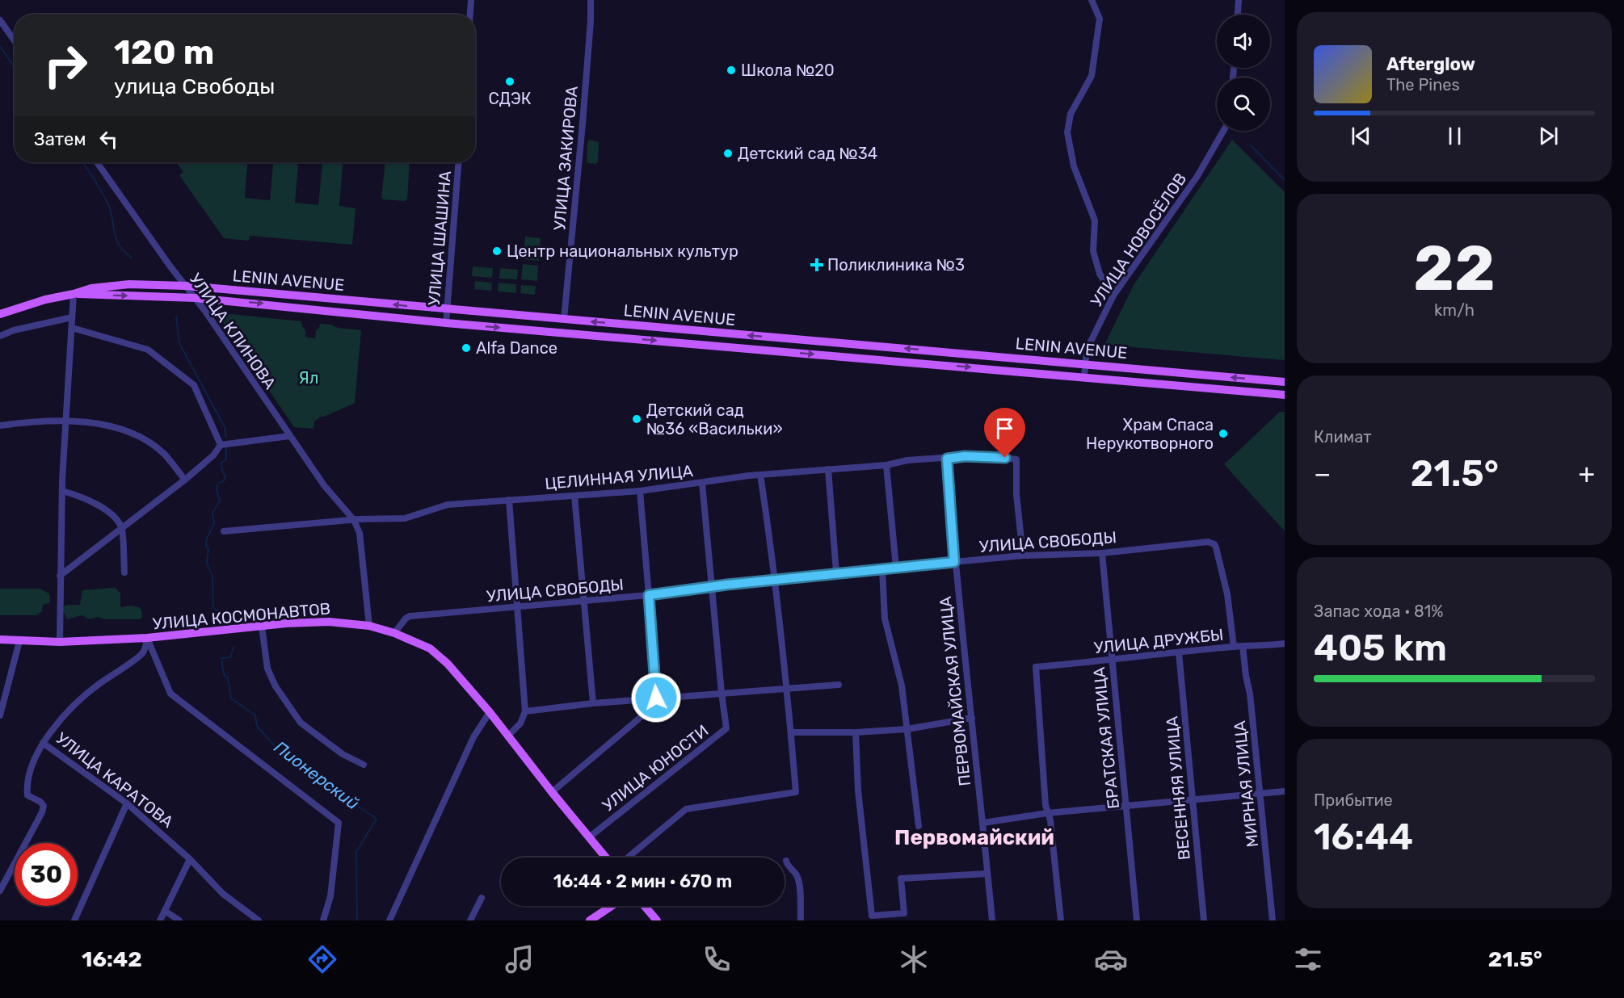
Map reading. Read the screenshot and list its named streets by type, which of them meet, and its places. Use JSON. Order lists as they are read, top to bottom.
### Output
{
  "streets": {
    "main road": ["LENIN AVENUE", "УЛИЦА КОСМОНАВТОВ"],
    "street": [
      "УЛИЦА ЗАКИРОВА",
      "УЛИЦА ШАШИНА",
      "УЛИЦА НОВОСЁЛОВ",
      "УЛИЦА КЛИНОВА",
      "ЦЕЛИННАЯ УЛИЦА",
      "УЛИЦА СВОБОДЫ",
      "УЛИЦА ДРУЖБЫ",
      "ПЕРВОМАЙСКАЯ УЛИЦА",
      "БРАТСКАЯ УЛИЦА",
      "УЛИЦА ЮНОСТИ",
      "УЛИЦА КАРАТОВА",
      "МИРНАЯ УЛИЦА",
      "ВЕСЕННЯЯ УЛИЦА"
    ]
  },
  "crossings": [
    ["УЛИЦА ЗАКИРОВА", "LENIN AVENUE"],
    ["УЛИЦА ШАШИНА", "LENIN AVENUE"],
    ["УЛИЦА НОВОСЁЛОВ", "LENIN AVENUE"],
    ["LENIN AVENUE", "УЛИЦА КЛИНОВА"],
    ["УЛИЦА КЛИНОВА", "ЦЕЛИННАЯ УЛИЦА"],
    ["ЦЕЛИННАЯ УЛИЦА", "УЛИЦА СВОБОДЫ"],
    ["ЦЕЛИННАЯ УЛИЦА", "ПЕРВОМАЙСКАЯ УЛИЦА"],
    ["ЦЕЛИННАЯ УЛИЦА", "УЛИЦА ЮНОСТИ"],
    ["УЛИЦА СВОБОДЫ", "УЛИЦА КОСМОНАВТОВ"],
    ["УЛИЦА СВОБОДЫ", "УЛИЦА ДРУЖБЫ"],
    ["УЛИЦА СВОБОДЫ", "ПЕРВОМАЙСКАЯ УЛИЦА"],
    ["УЛИЦА СВОБОДЫ", "БРАТСКАЯ УЛИЦА"],
    ["УЛИЦА СВОБОДЫ", "УЛИЦА ЮНОСТИ"],
    ["УЛИЦА КОСМОНАВТОВ", "УЛИЦА ЮНОСТИ"],
    ["УЛИЦА КОСМОНАВТОВ", "УЛИЦА КАРАТОВА"],
    ["УЛИЦА ДРУЖБЫ", "БРАТСКАЯ УЛИЦА"],
    ["УЛИЦА ДРУЖБЫ", "МИРНАЯ УЛИЦА"],
    ["УЛИЦА ДРУЖБЫ", "ВЕСЕННЯЯ УЛИЦА"]
  ],
  "districts": ["Первомайский"],
  "water": ["Пионерский"],
  "parks": ["Ял"],
  "places": {
    "other": [
      "Школа №20",
      "СДЭК",
      "Детский сад №34",
      "Центр национальных культур",
      "Alfa Dance",
      "Детский сад №36 «Васильки»",
      "Храм Спаса Нерукотворного"
    ],
    "health": ["Поликлиника №3"]
  },
  "page": {
    "turn": ["120 m", "улица Свободы"],
    "song": ["Afterglow", "The Pines"],
    "then": "Затем",
    "tile": [
      ["22", "km/h"],
      "Климат",
      ["Запас хода · 81%", "405 km"],
      ["Прибытие", "16:44"]
    ],
    "heat": ["−", "21.5°", "+"],
    "limit": "30",
    "trip": "16:44 · 2 мин · 670 m",
    "tabs": ["16:42", "21.5°"]
  }
}
